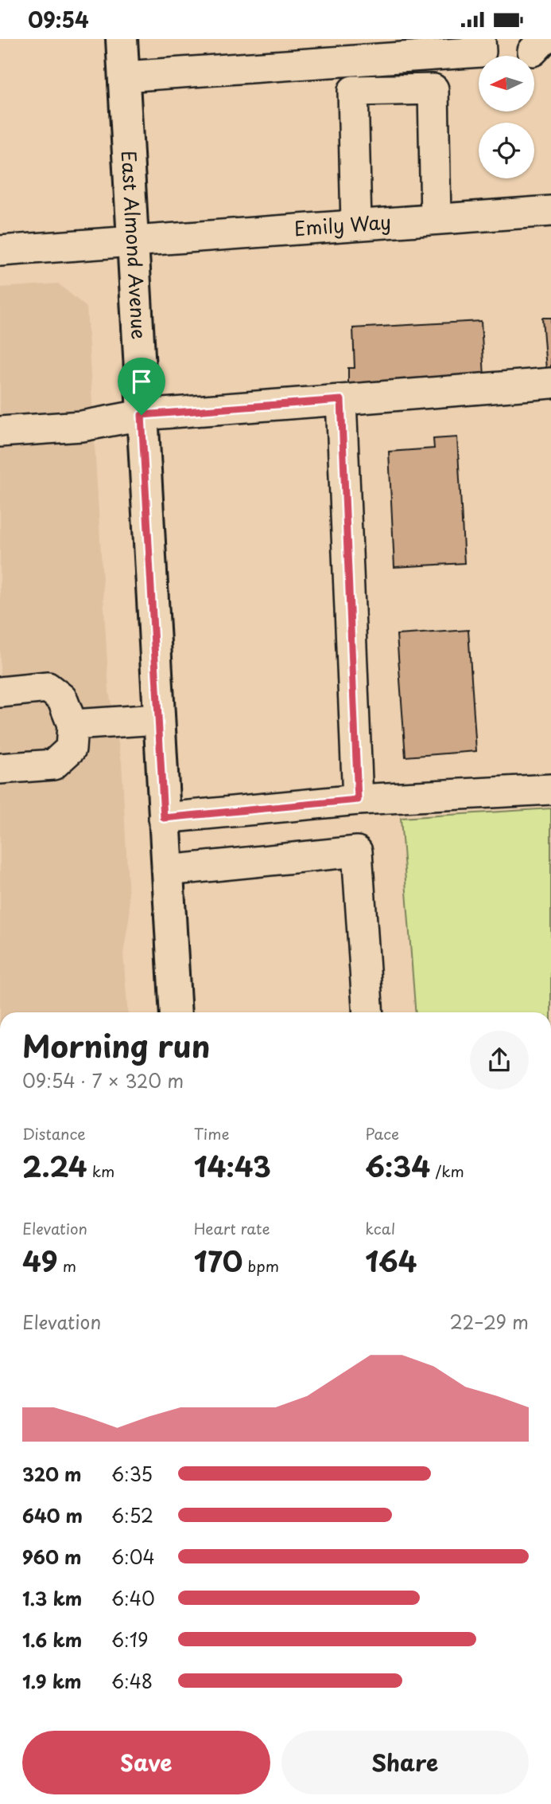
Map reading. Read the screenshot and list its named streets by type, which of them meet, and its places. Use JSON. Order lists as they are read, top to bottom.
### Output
{
  "streets": {
    "main road": ["East Almond Avenue"],
    "street": ["Emily Way"]
  },
  "crossings": [
    ["Emily Way", "East Almond Avenue"]
  ],
  "north": "left",
  "page": {
    "status": "09:54",
    "heading": ["Morning run", "09:54 · 7 × 320 m"],
    "stats": [
      ["Distance", "2.24 km"],
      ["Time", "14:43"],
      ["Pace", "6:34 /km"],
      ["Elevation", "49 m"],
      ["Heart rate", "170 bpm"],
      ["kcal", "164"]
    ],
    "chart": ["Elevation", "22–29 m"],
    "list": [
      {
        "name": "320 m",
        "note": "6:35"
      },
      {
        "name": "640 m",
        "note": "6:52"
      },
      {
        "name": "960 m",
        "note": "6:04"
      },
      {
        "name": "1.3 km",
        "note": "6:40"
      },
      {
        "name": "1.6 km",
        "note": "6:19"
      },
      {
        "name": "1.9 km",
        "note": "6:48"
      }
    ],
    "buttons": ["Save", "Share"]
  }
}
